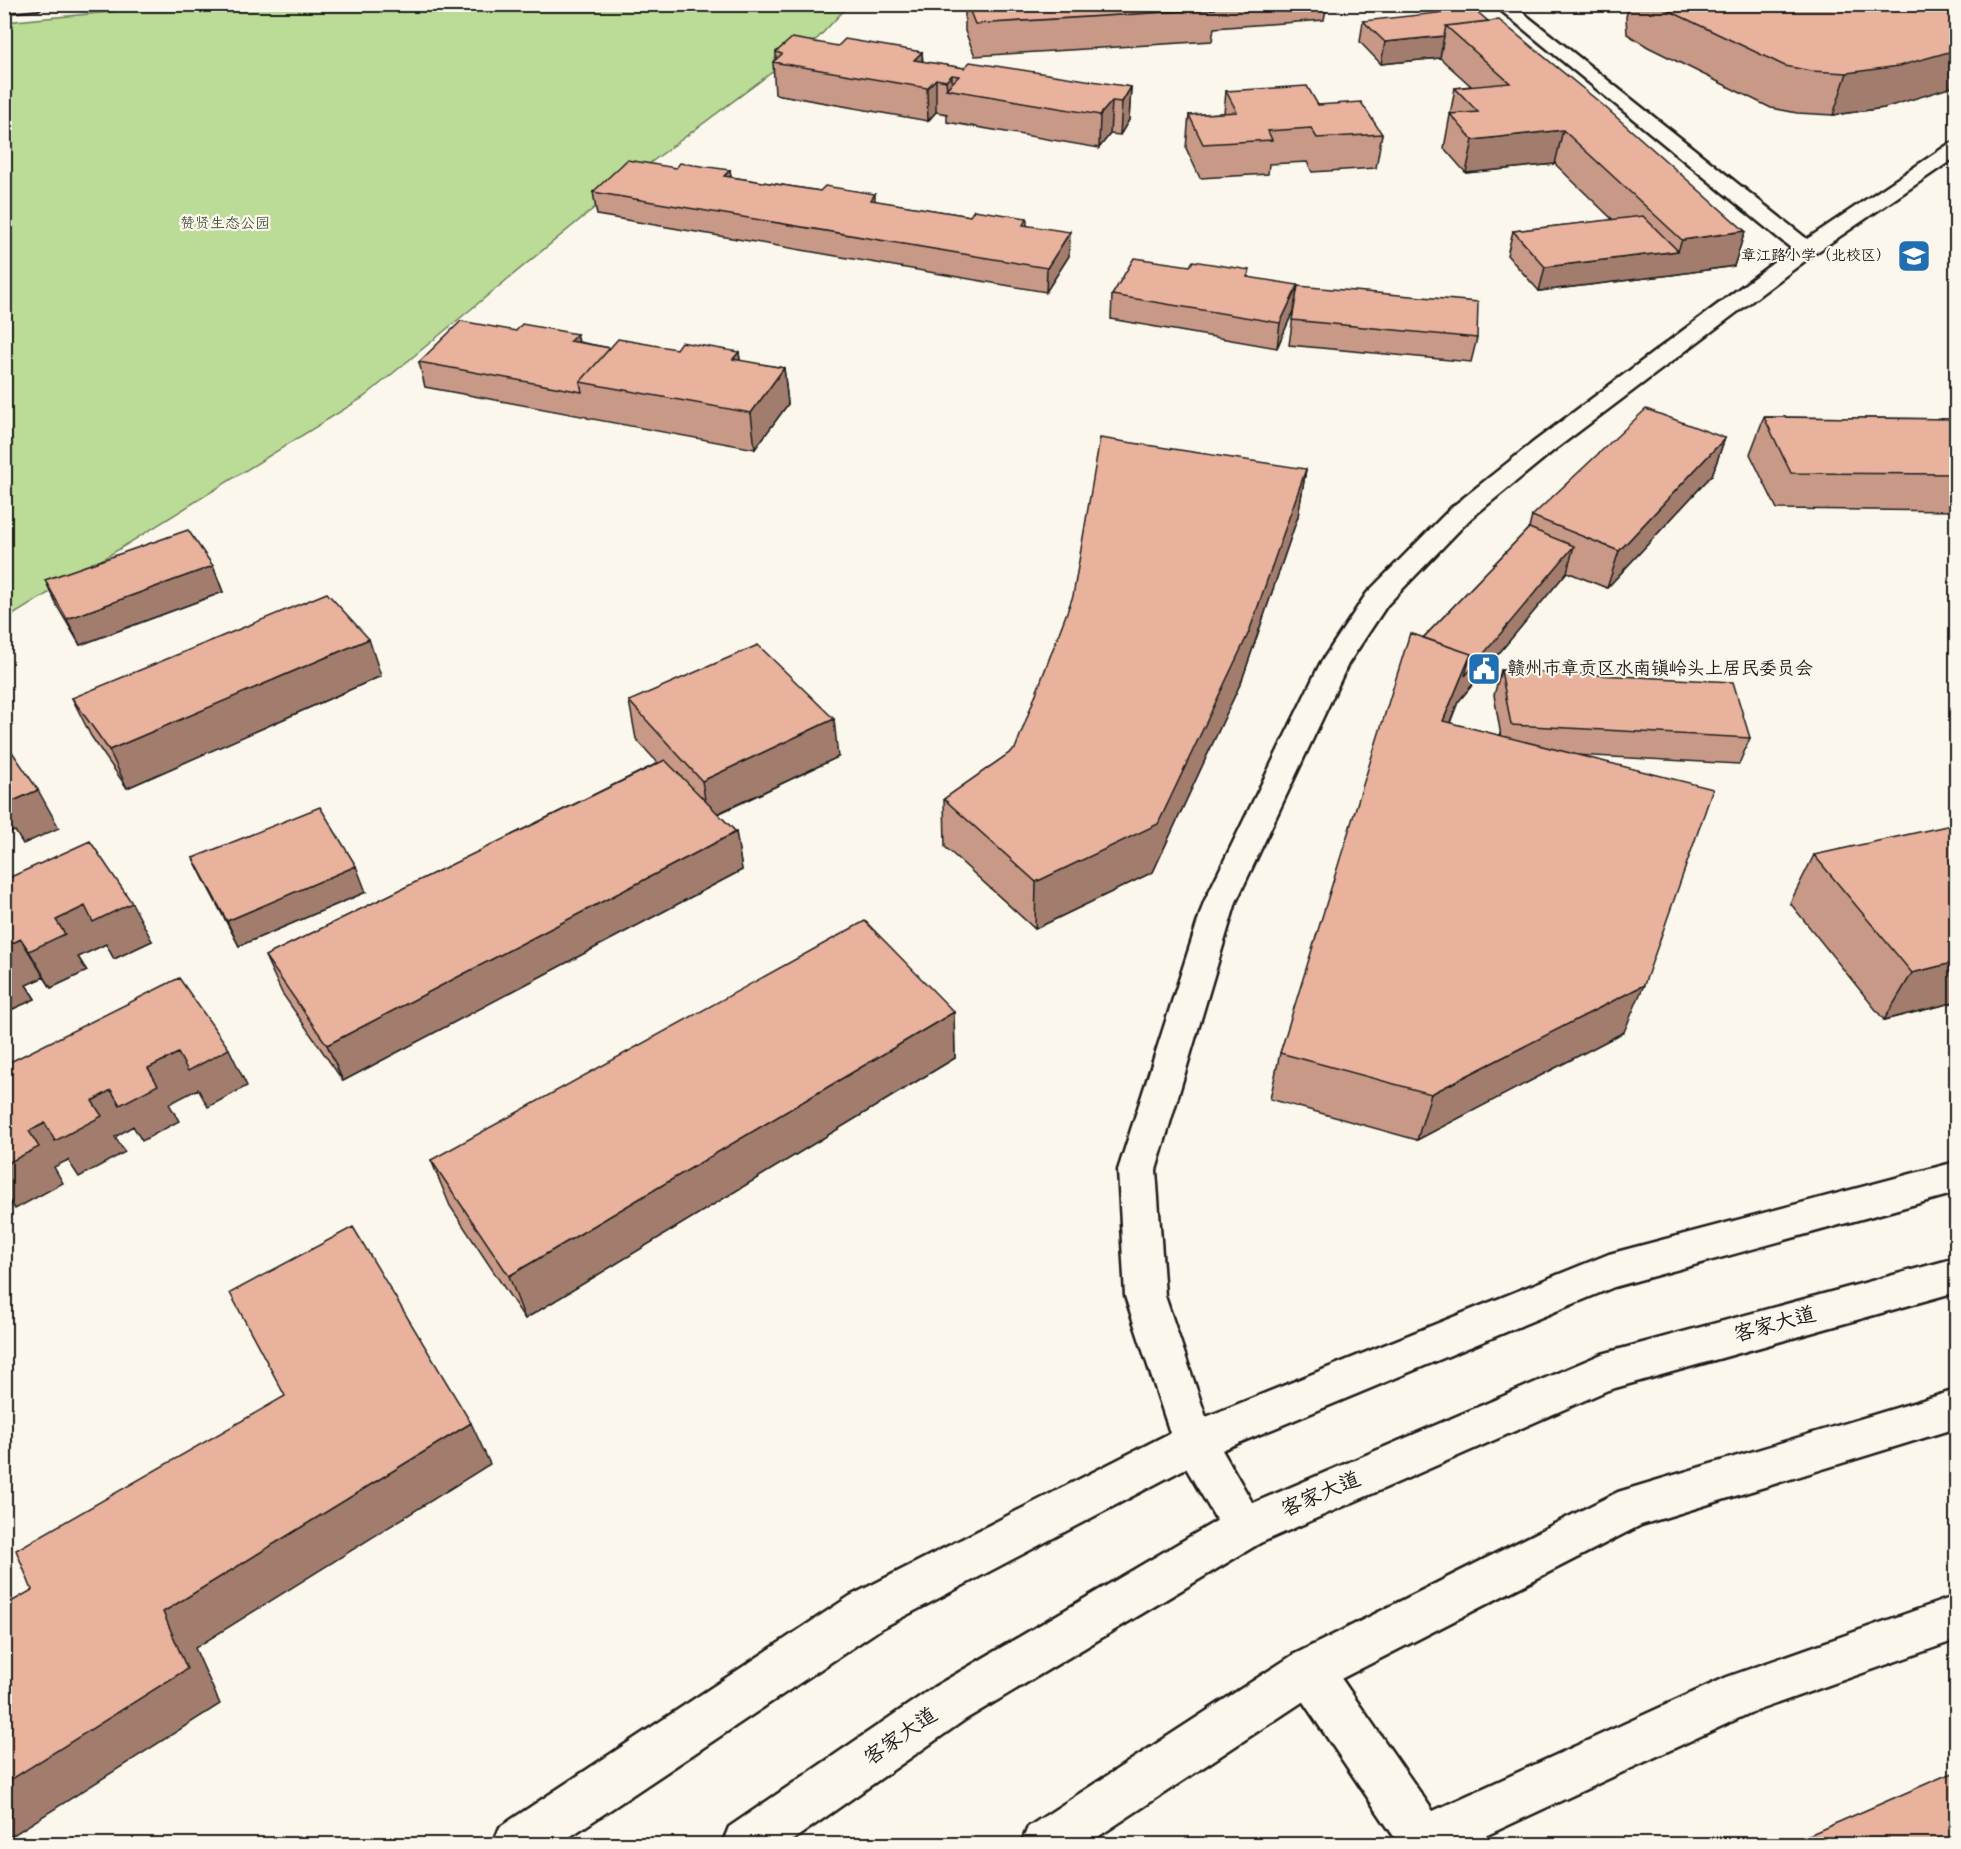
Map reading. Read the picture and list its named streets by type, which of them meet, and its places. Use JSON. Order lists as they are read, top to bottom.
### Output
{
  "streets": {
    "street": ["客家大道"]
  },
  "parks": ["赞贤生态公园"],
  "places": {
    "school or university": ["章江路小学（北校区）"],
    "public building": ["赣州市章贡区水南镇岭头上居民委员会"]
  }
}
